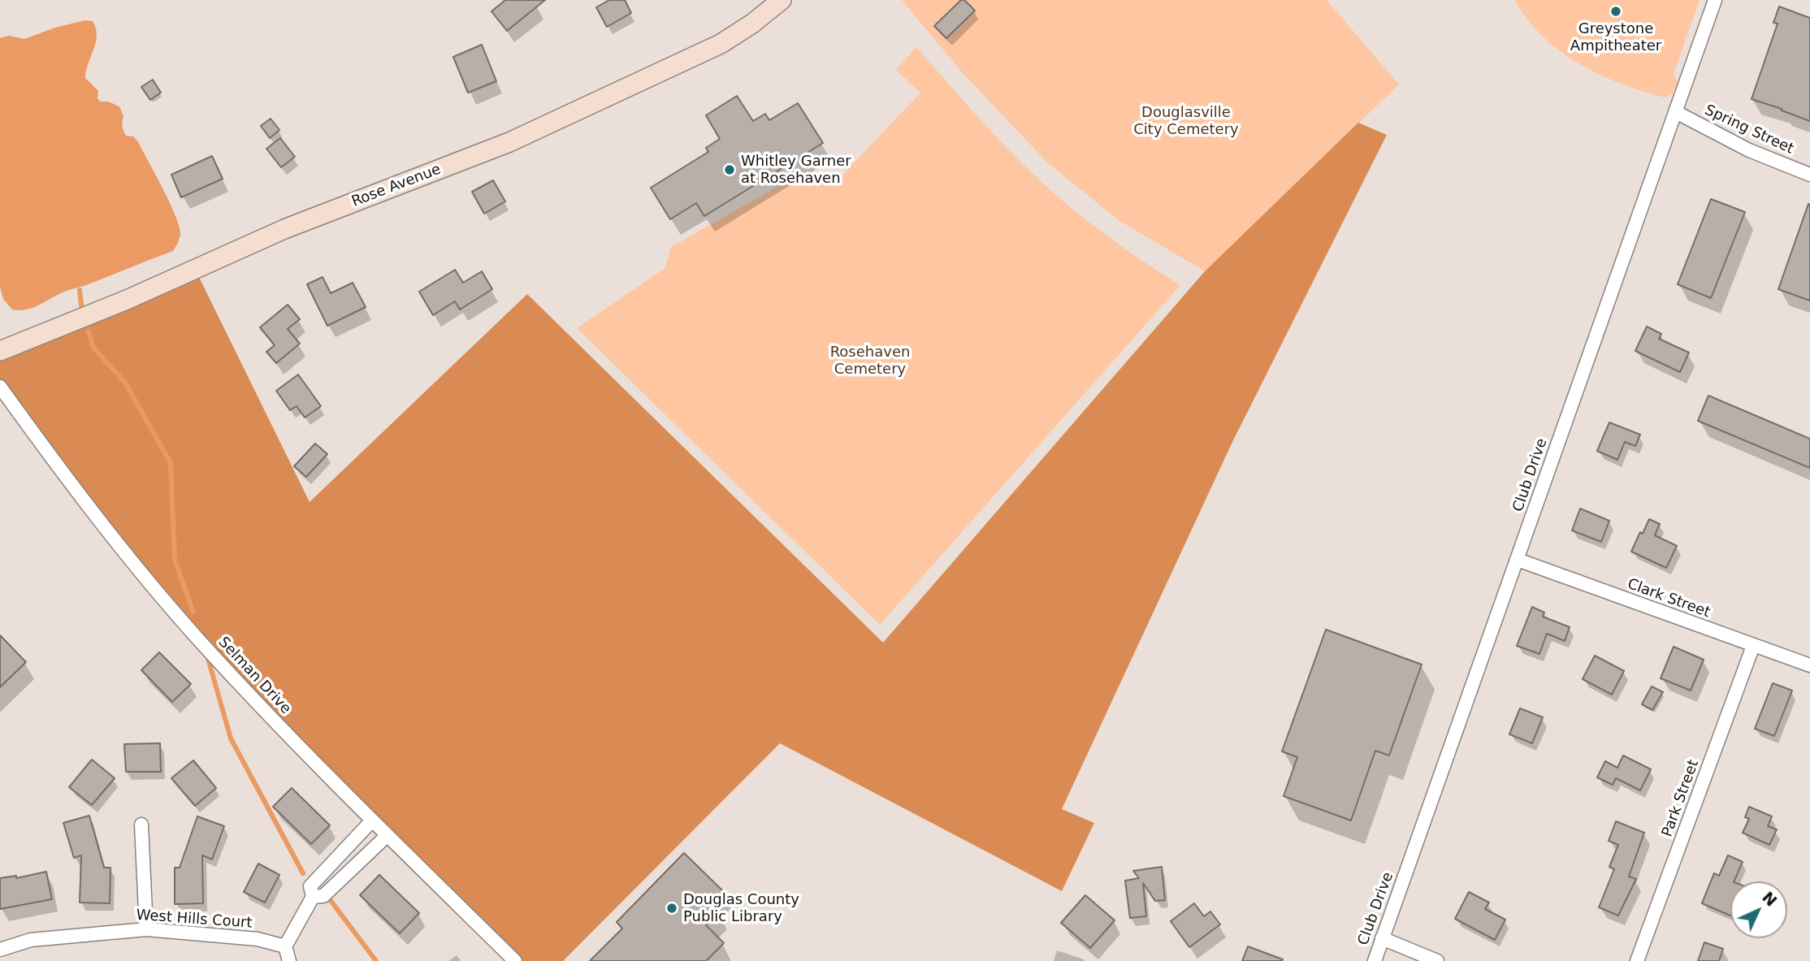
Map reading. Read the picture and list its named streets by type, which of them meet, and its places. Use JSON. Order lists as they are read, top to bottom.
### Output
{
  "streets": {
    "street": [
      "Spring Street",
      "Rose Avenue",
      "Club Drive",
      "Clark Street",
      "Selman Drive",
      "Park Street",
      "West Hills Court"
    ]
  },
  "crossings": [
    ["Spring Street", "Club Drive"],
    ["Club Drive", "Clark Street"],
    ["Clark Street", "Park Street"]
  ],
  "parks": ["Douglasville City Cemetery", "Rosehaven Cemetery"],
  "places": ["Greystone Ampitheater", "Whitley Garner at Rosehaven", "Douglas County Public Library"],
  "north": "top right"
}
